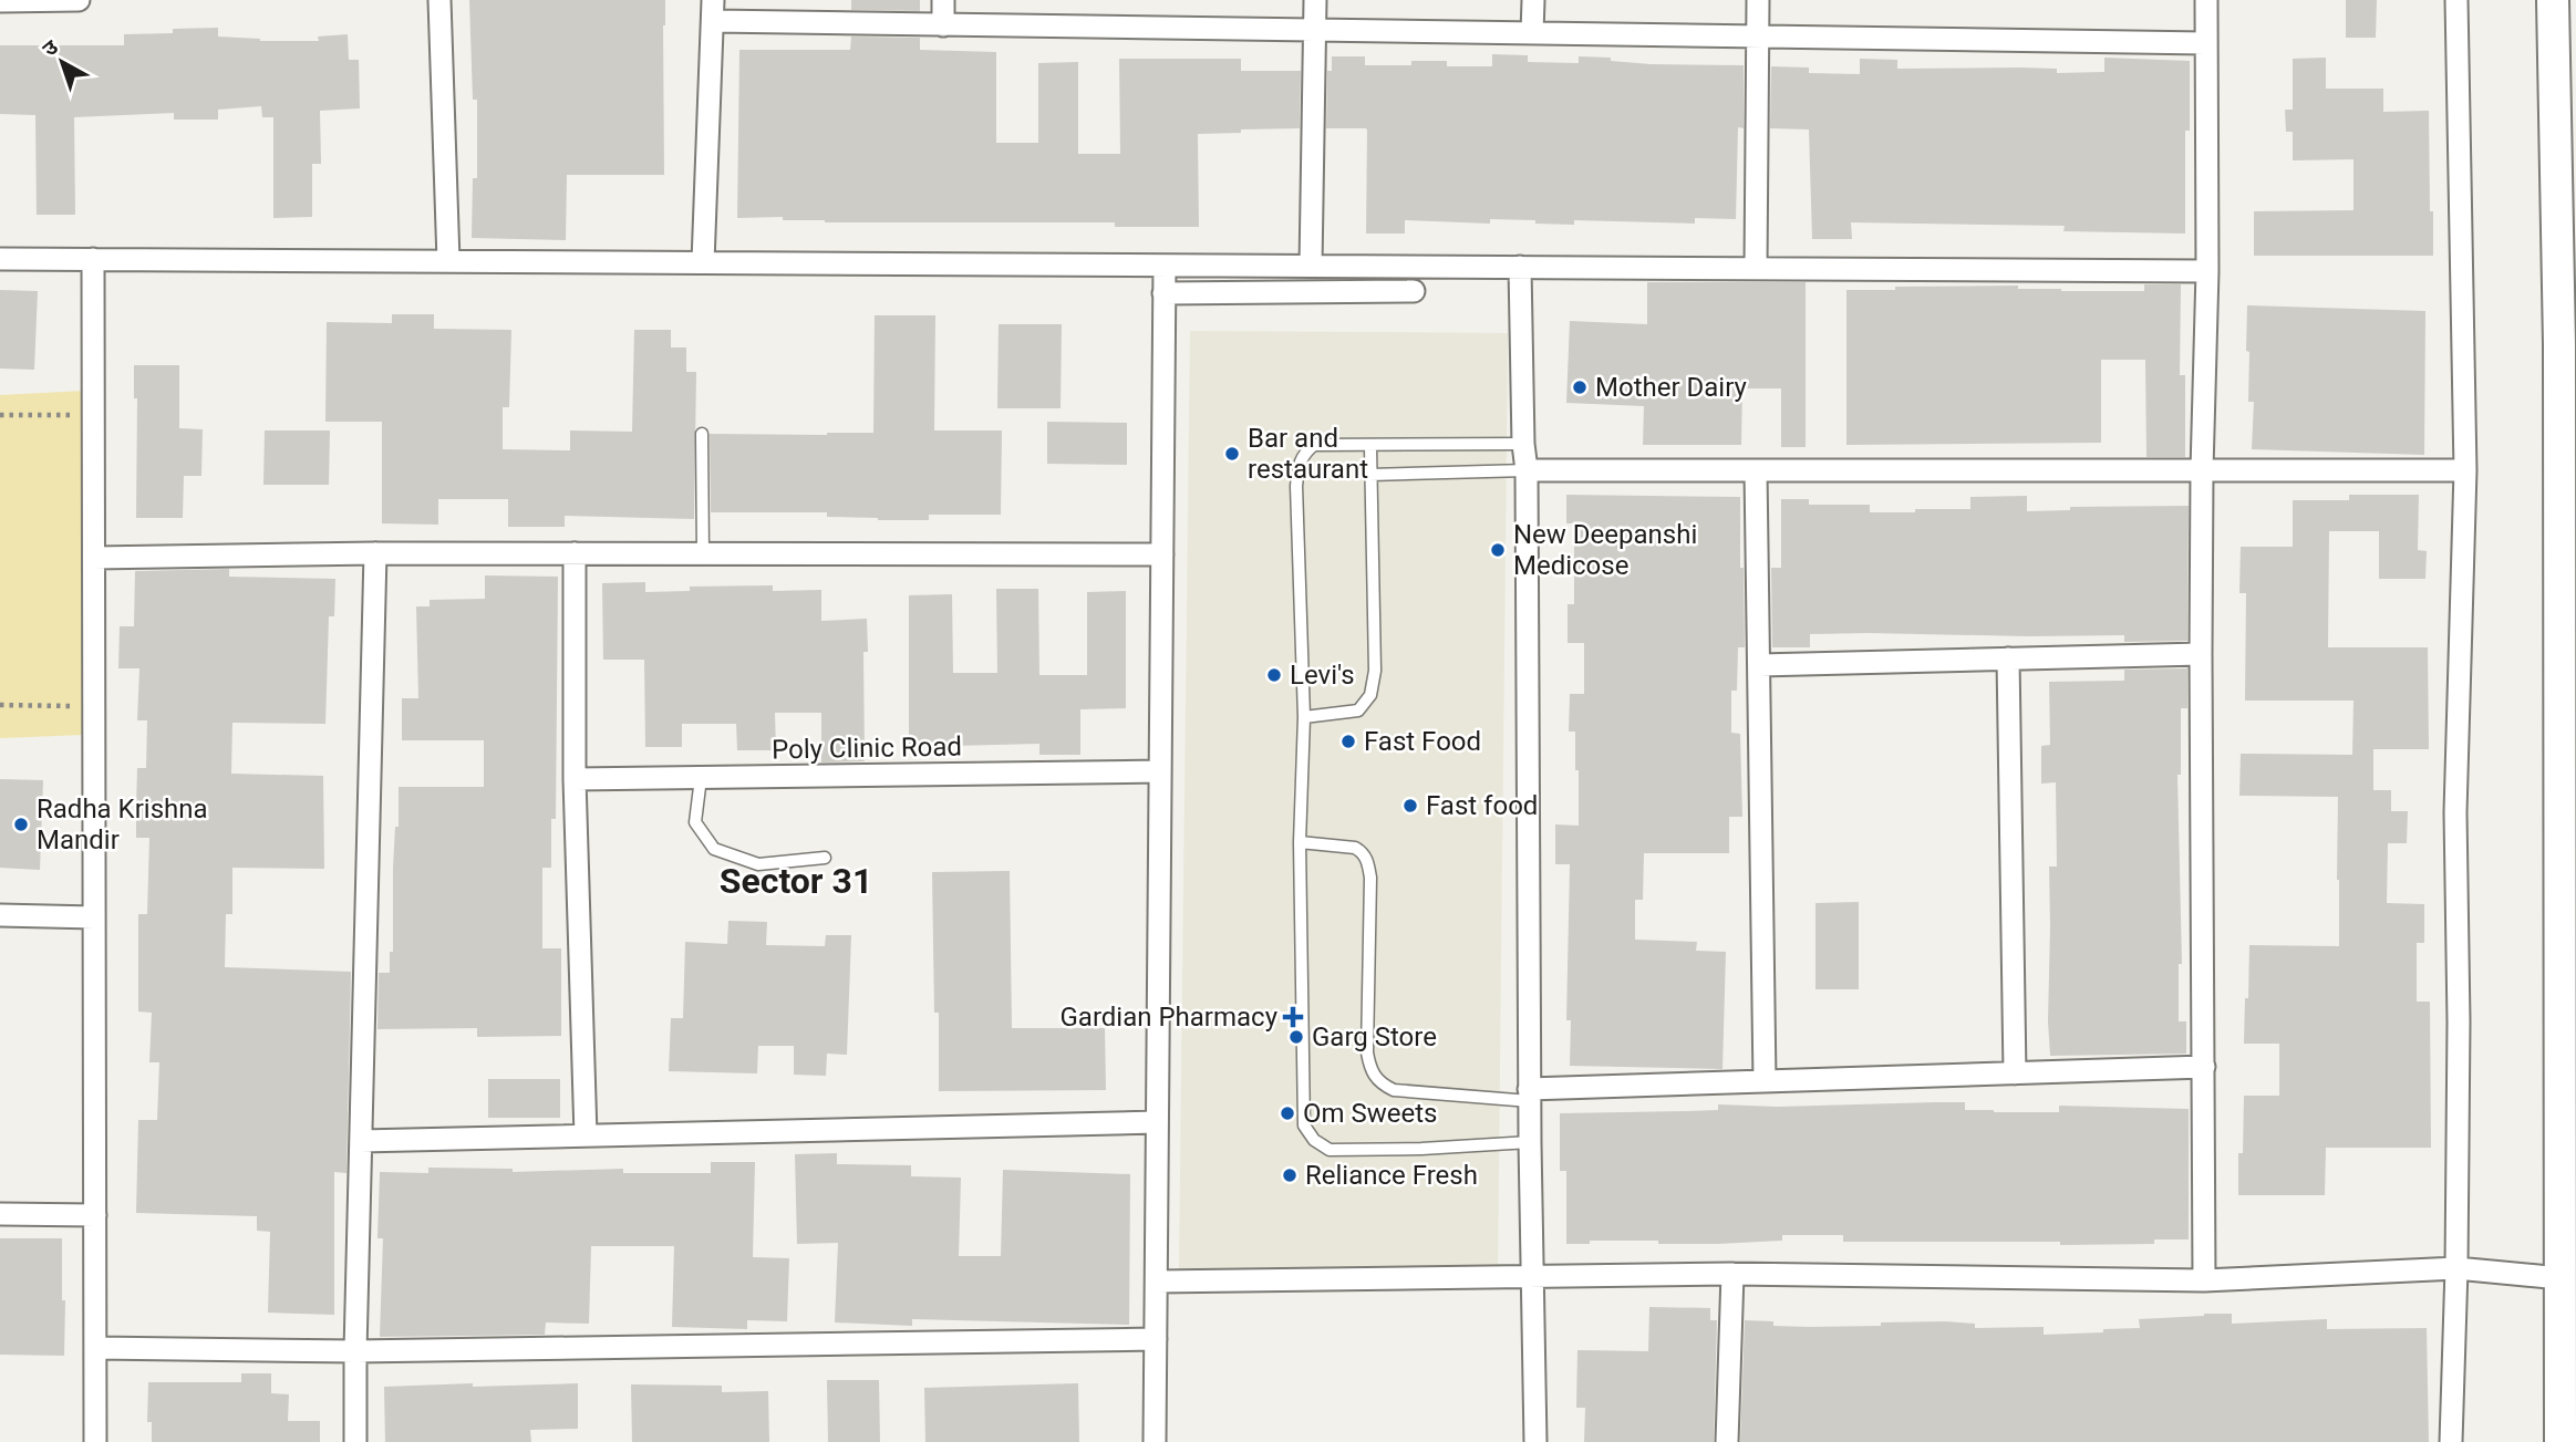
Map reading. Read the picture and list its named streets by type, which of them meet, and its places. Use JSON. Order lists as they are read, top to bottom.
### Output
{
  "streets": {
    "street": ["Poly Clinic Road"]
  },
  "districts": ["Sector 31"],
  "places": {
    "other": [
      "Mother Dairy",
      "Bar and restaurant",
      "New Deepanshi Medicose",
      "Levi's",
      "Fast Food",
      "Fast food",
      "Radha Krishna Mandir",
      "Garg Store",
      "Om Sweets",
      "Reliance Fresh"
    ],
    "health": ["Gardian Pharmacy"]
  },
  "north": "top left"
}
